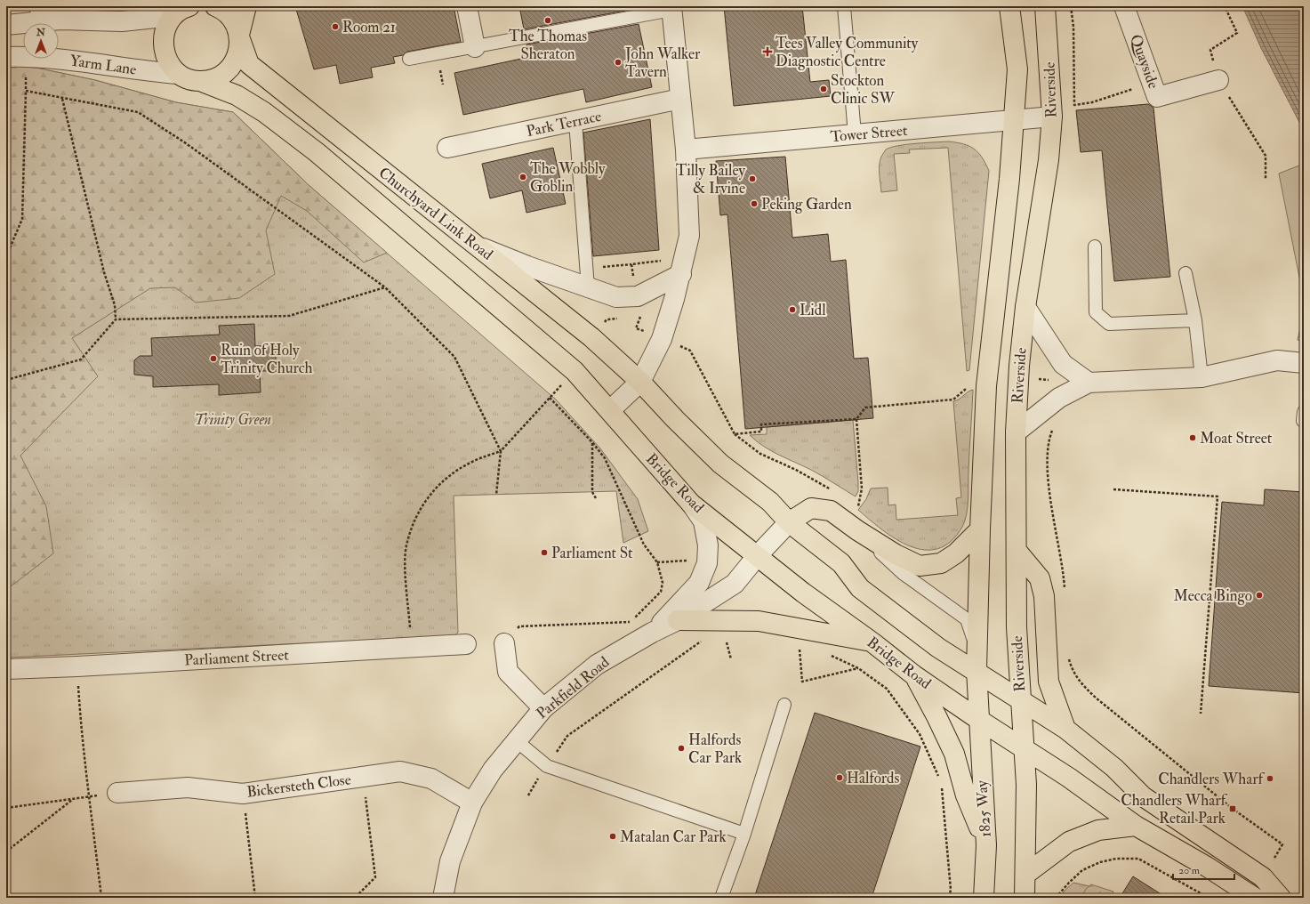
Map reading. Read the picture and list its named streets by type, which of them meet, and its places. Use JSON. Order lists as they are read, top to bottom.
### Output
{
  "streets": {
    "main road": [
      "Riverside",
      "Churchyard Link Road",
      "Bridge Road",
      "1825 Way"
    ],
    "street": [
      "Quayside",
      "Yarm Lane",
      "Park Terrace",
      "Tower Street",
      "Parliament Street",
      "Parkfield Road",
      "Bickersteth Close"
    ]
  },
  "crossings": [
    ["Yarm Lane", "Churchyard Link Road"],
    ["Riverside", "Tower Street"],
    ["Riverside", "Bridge Road"],
    ["Riverside", "1825 Way"],
    ["Churchyard Link Road", "Bridge Road"],
    ["Bridge Road", "Parkfield Road"],
    ["Bridge Road", "1825 Way"],
    ["Parkfield Road", "Bickersteth Close"]
  ],
  "parks": ["Trinity Green"],
  "places": {
    "other": [
      "The Thomas Sheraton",
      "Room 21",
      "John Walker Tavern",
      "Stockton Clinic SW",
      "The Wobbly Goblin",
      "Tilly Bailey & Irvine",
      "Peking Garden",
      "Lidl",
      "Ruin of Holy Trinity Church",
      "Moat Street",
      "Parliament St",
      "Mecca Bingo",
      "Halfords Car Park",
      "Halfords",
      "Chandlers Wharf",
      "Matalan Car Park"
    ],
    "health": ["Tees Valley Community Diagnostic Centre"],
    "transit": ["Chandlers Wharf Retail Park"]
  },
  "scale_bar": "20 m",
  "north": "top"
}
